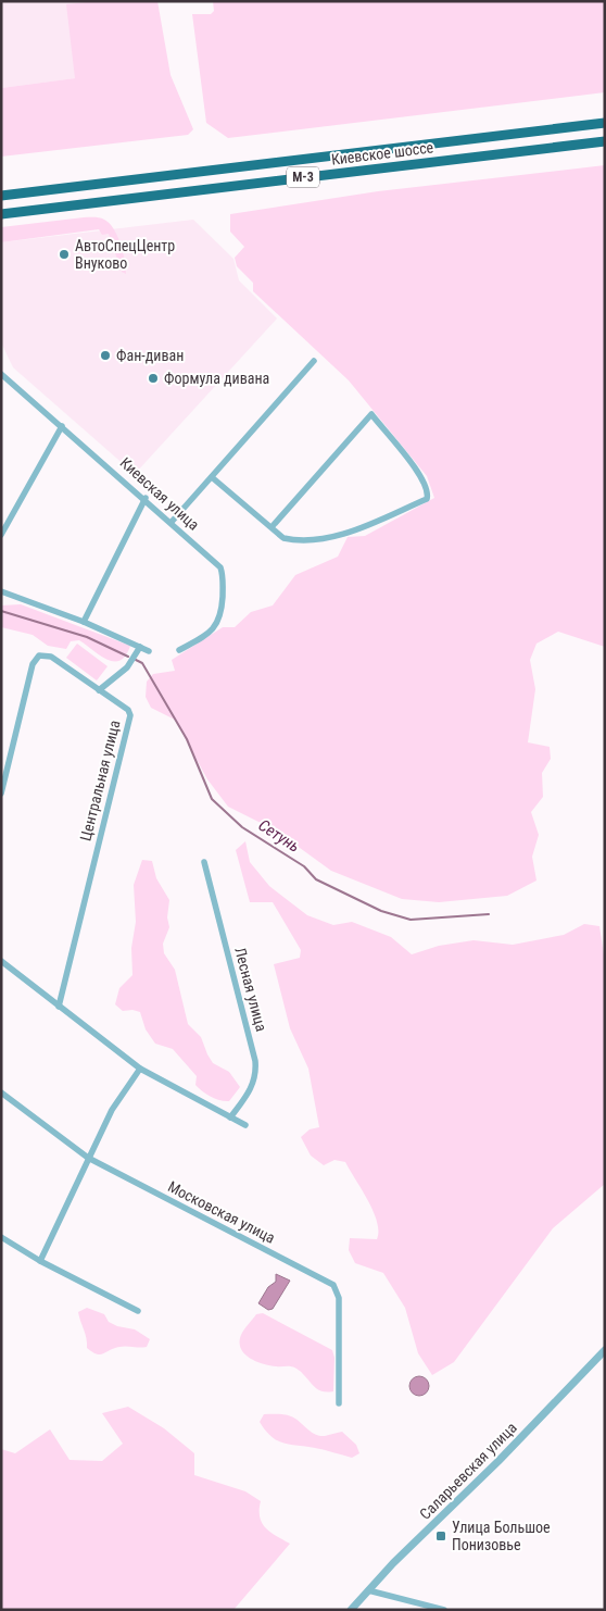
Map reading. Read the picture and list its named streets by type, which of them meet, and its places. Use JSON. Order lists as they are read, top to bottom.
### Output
{
  "streets": {
    "highway": ["Киевское шоссе", "М-3"],
    "street": [
      "Киевская улица",
      "Центральная улица",
      "Лесная улица",
      "Московская улица",
      "Саларьевская улица"
    ]
  },
  "water": ["Сетунь"],
  "places": {
    "other": ["АвтоСпецЦентр Внуково", "Фан-диван", "Формула дивана"],
    "transit": ["Улица Большое Понизовье"]
  }
}
